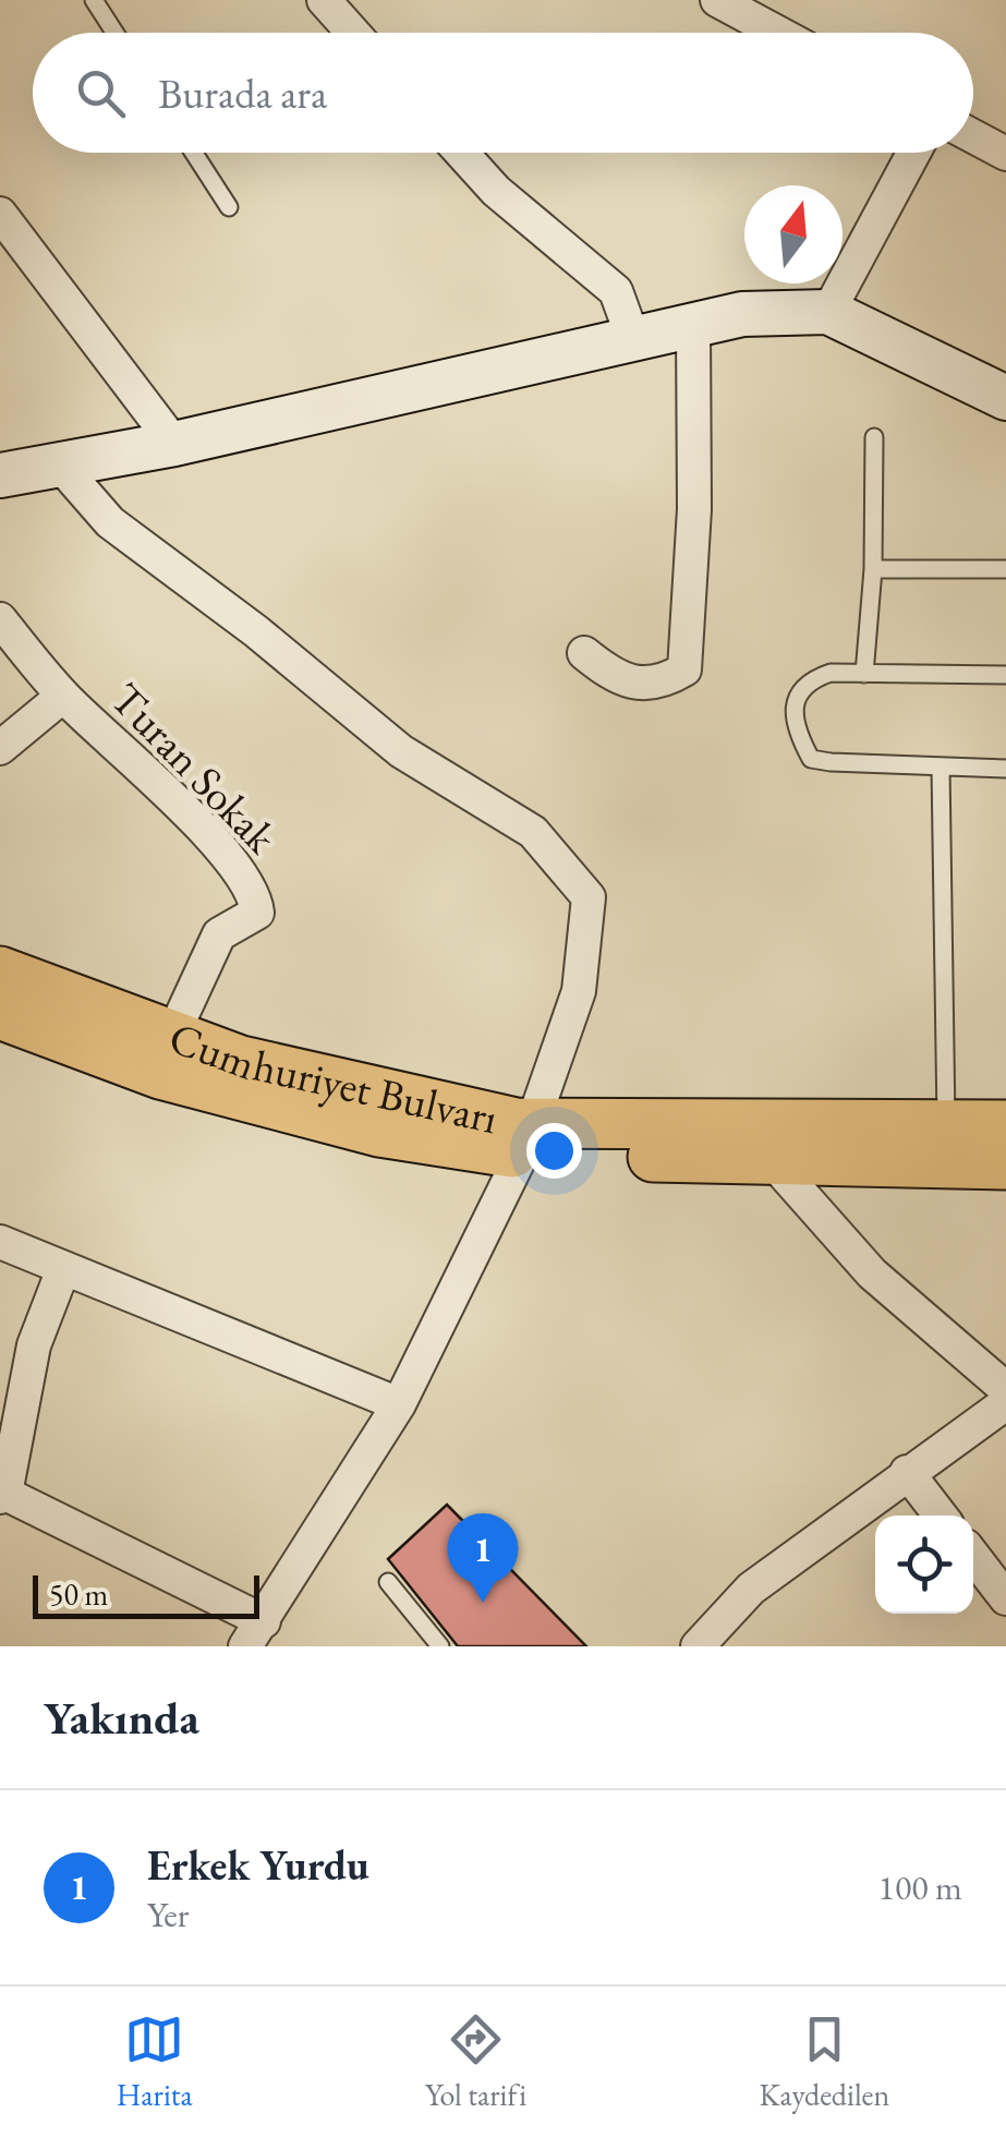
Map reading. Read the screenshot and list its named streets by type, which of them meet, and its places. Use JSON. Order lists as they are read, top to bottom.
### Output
{
  "streets": {
    "main road": ["Cumhuriyet Bulvarı"],
    "street": ["Turan Sokak"]
  },
  "crossings": [
    ["Turan Sokak", "Cumhuriyet Bulvarı"]
  ],
  "scale_bar": "50 m",
  "north": "top",
  "page": {
    "search": "Burada ara",
    "pins": "1",
    "scale": "50 m",
    "heading": "Yakında",
    "list": [
      {
        "mark": "1",
        "name": "Erkek Yurdu",
        "note": "Yer",
        "value": "100 m"
      }
    ],
    "nav": ["Harita", "Yol tarifi", "Kaydedilen"]
  }
}
